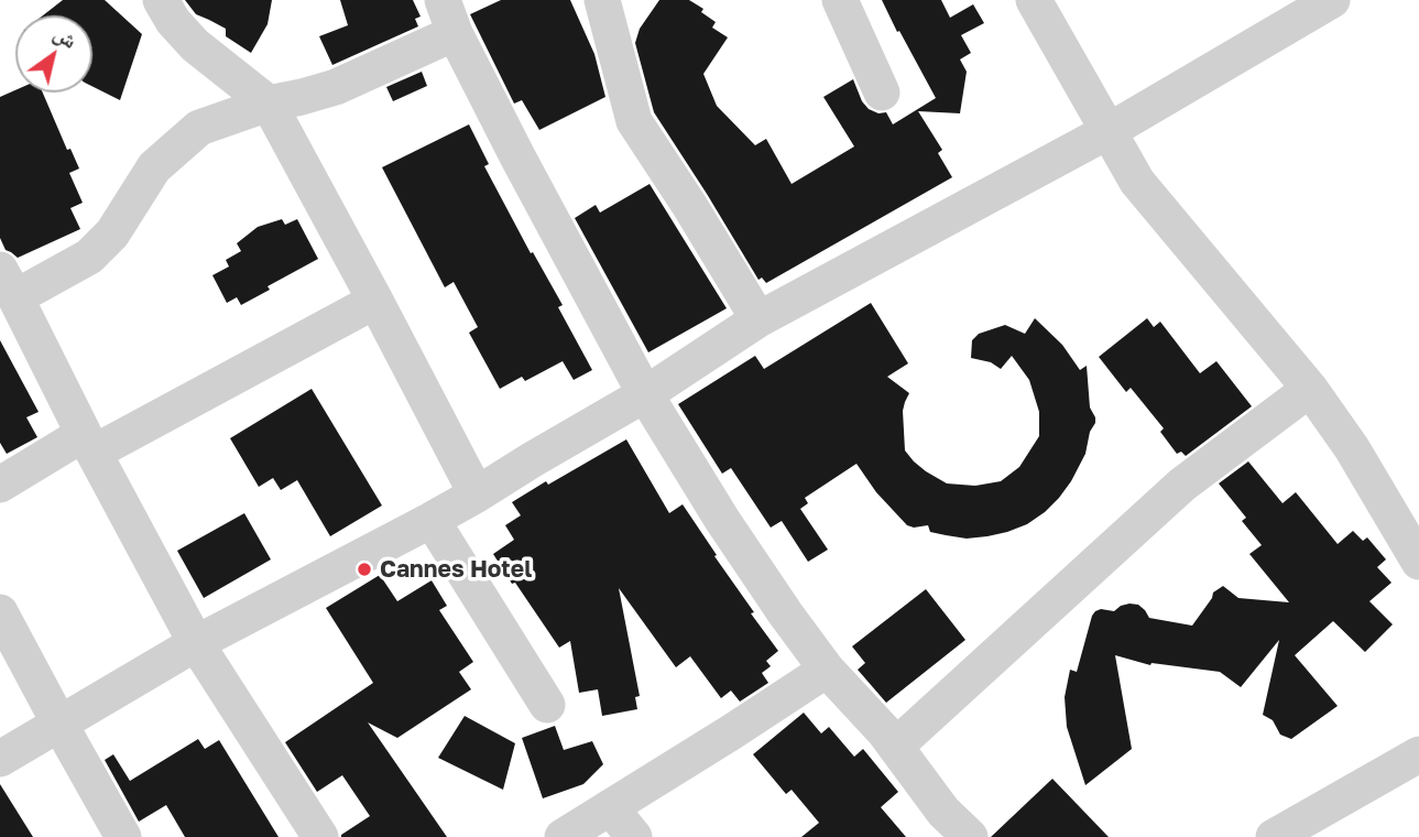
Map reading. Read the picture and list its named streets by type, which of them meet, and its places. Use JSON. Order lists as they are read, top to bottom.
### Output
{
  "places": ["Cannes Hotel"],
  "north": "top right"
}
